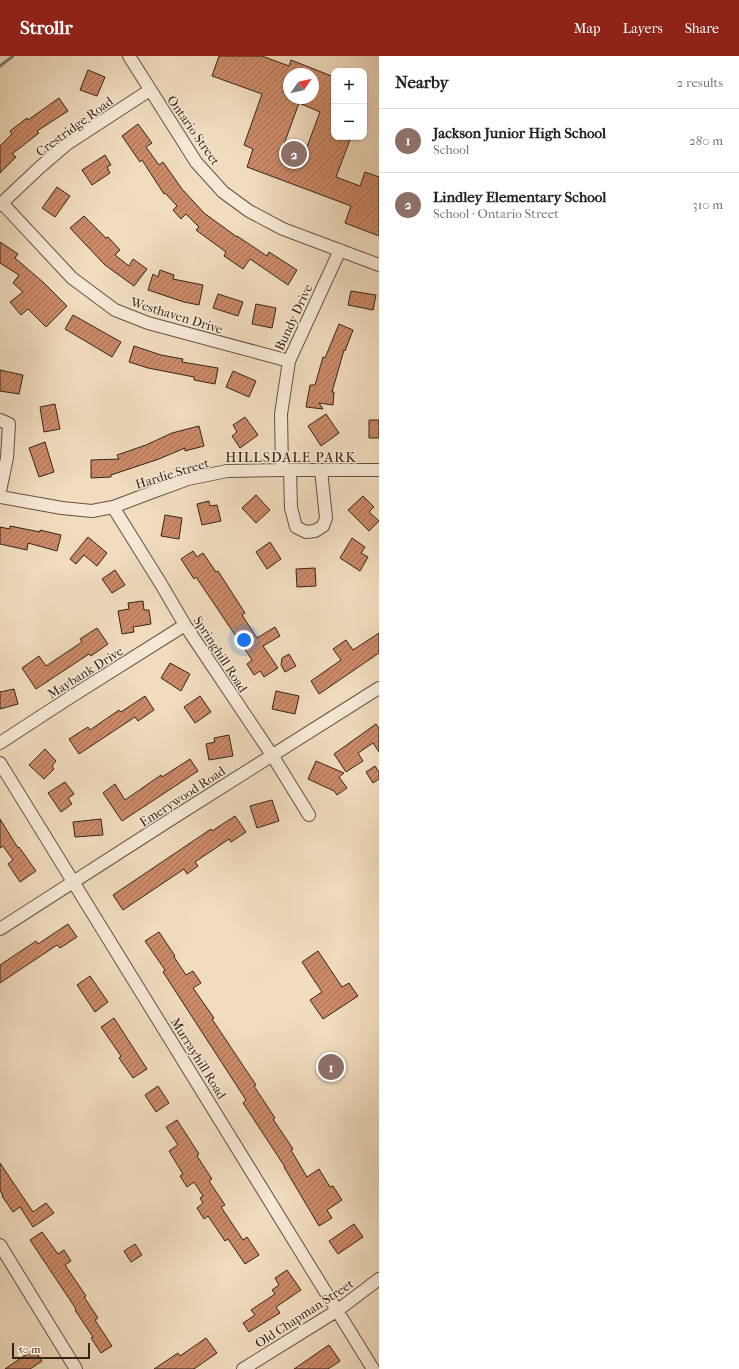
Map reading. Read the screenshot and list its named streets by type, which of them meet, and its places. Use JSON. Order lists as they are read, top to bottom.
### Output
{
  "streets": {
    "street": [
      "Crestridge Road",
      "Ontario Street",
      "Westhaven Drive",
      "Bundy Drive",
      "Hardie Street",
      "Springhill Road",
      "Maybank Drive",
      "Emerywood Road",
      "Murrayhill Road",
      "Old Chapman Street"
    ]
  },
  "crossings": [
    ["Crestridge Road", "Ontario Street"],
    ["Crestridge Road", "Westhaven Drive"],
    ["Ontario Street", "Bundy Drive"],
    ["Westhaven Drive", "Bundy Drive"],
    ["Bundy Drive", "Hardie Street"],
    ["Hardie Street", "Springhill Road"],
    ["Springhill Road", "Maybank Drive"],
    ["Springhill Road", "Emerywood Road"],
    ["Emerywood Road", "Murrayhill Road"],
    ["Murrayhill Road", "Old Chapman Street"]
  ],
  "districts": ["HILLSDALE PARK"],
  "scale_bar": "50 m",
  "north": "top right",
  "page": {
    "header": "Strollr",
    "nav": ["Map", "Layers", "Share"],
    "heading": ["Nearby", "2 results"],
    "map_buttons": ["+", "−"],
    "list": [
      {
        "mark": "1",
        "name": "Jackson Junior High School",
        "note": "School",
        "value": "280 m"
      },
      {
        "mark": "2",
        "name": "Lindley Elementary School",
        "note": "School · Ontario Street",
        "value": "310 m"
      }
    ],
    "pins": ["2", "1"],
    "scale": "50 m"
  }
}
